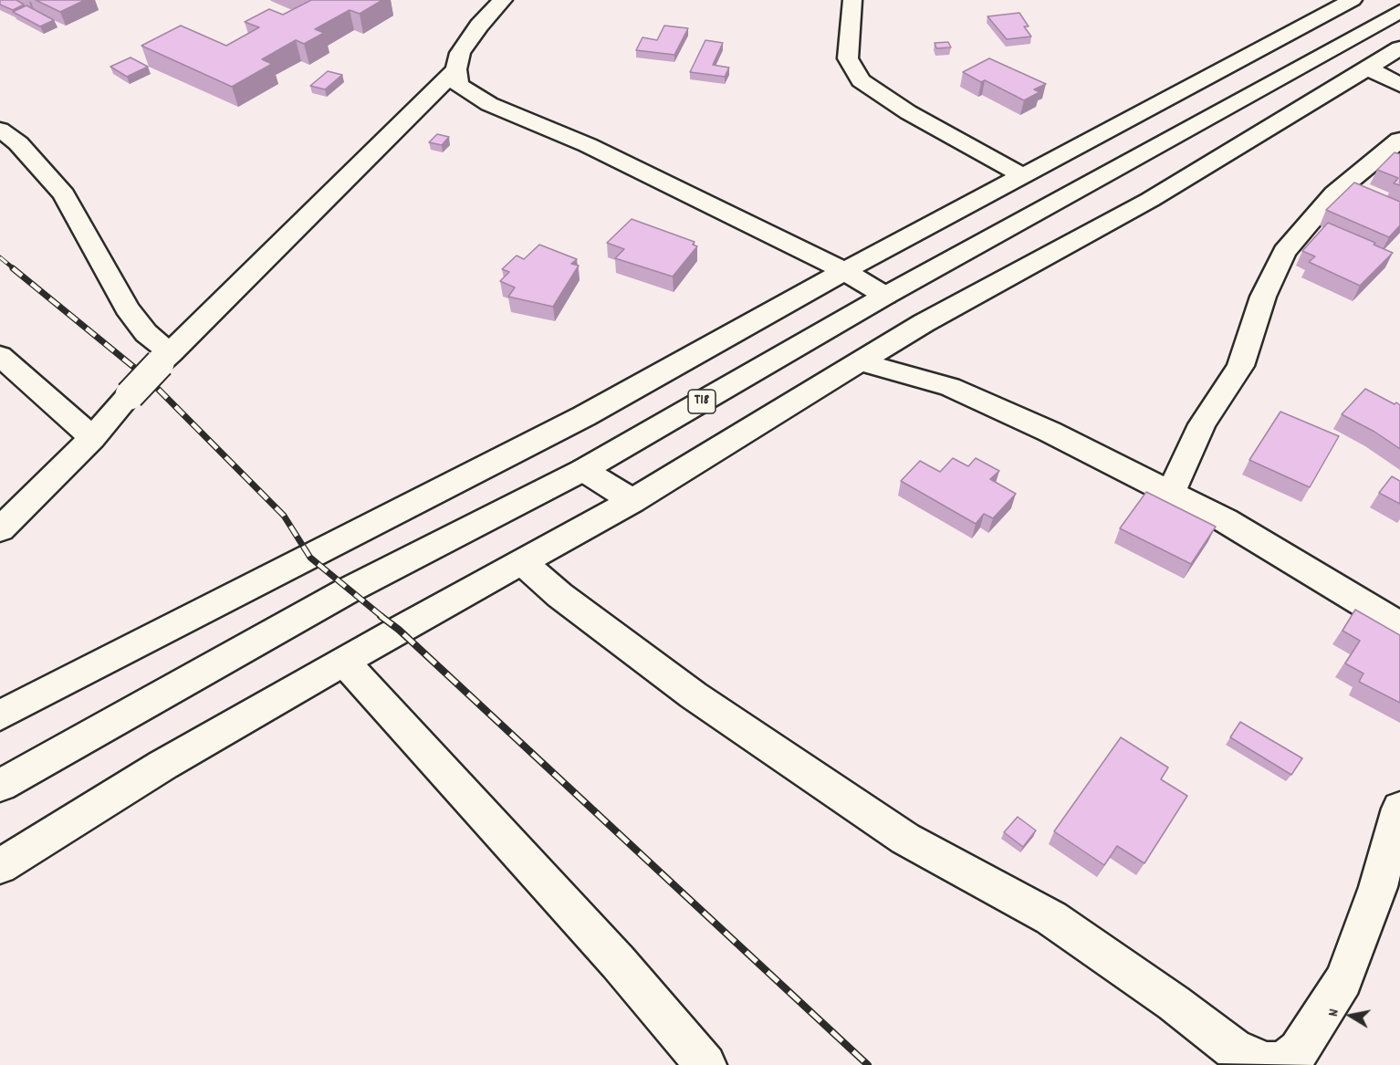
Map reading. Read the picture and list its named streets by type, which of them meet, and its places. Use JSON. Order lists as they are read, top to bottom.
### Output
{
  "streets": {
    "street": ["T18"]
  },
  "north": "left"
}
